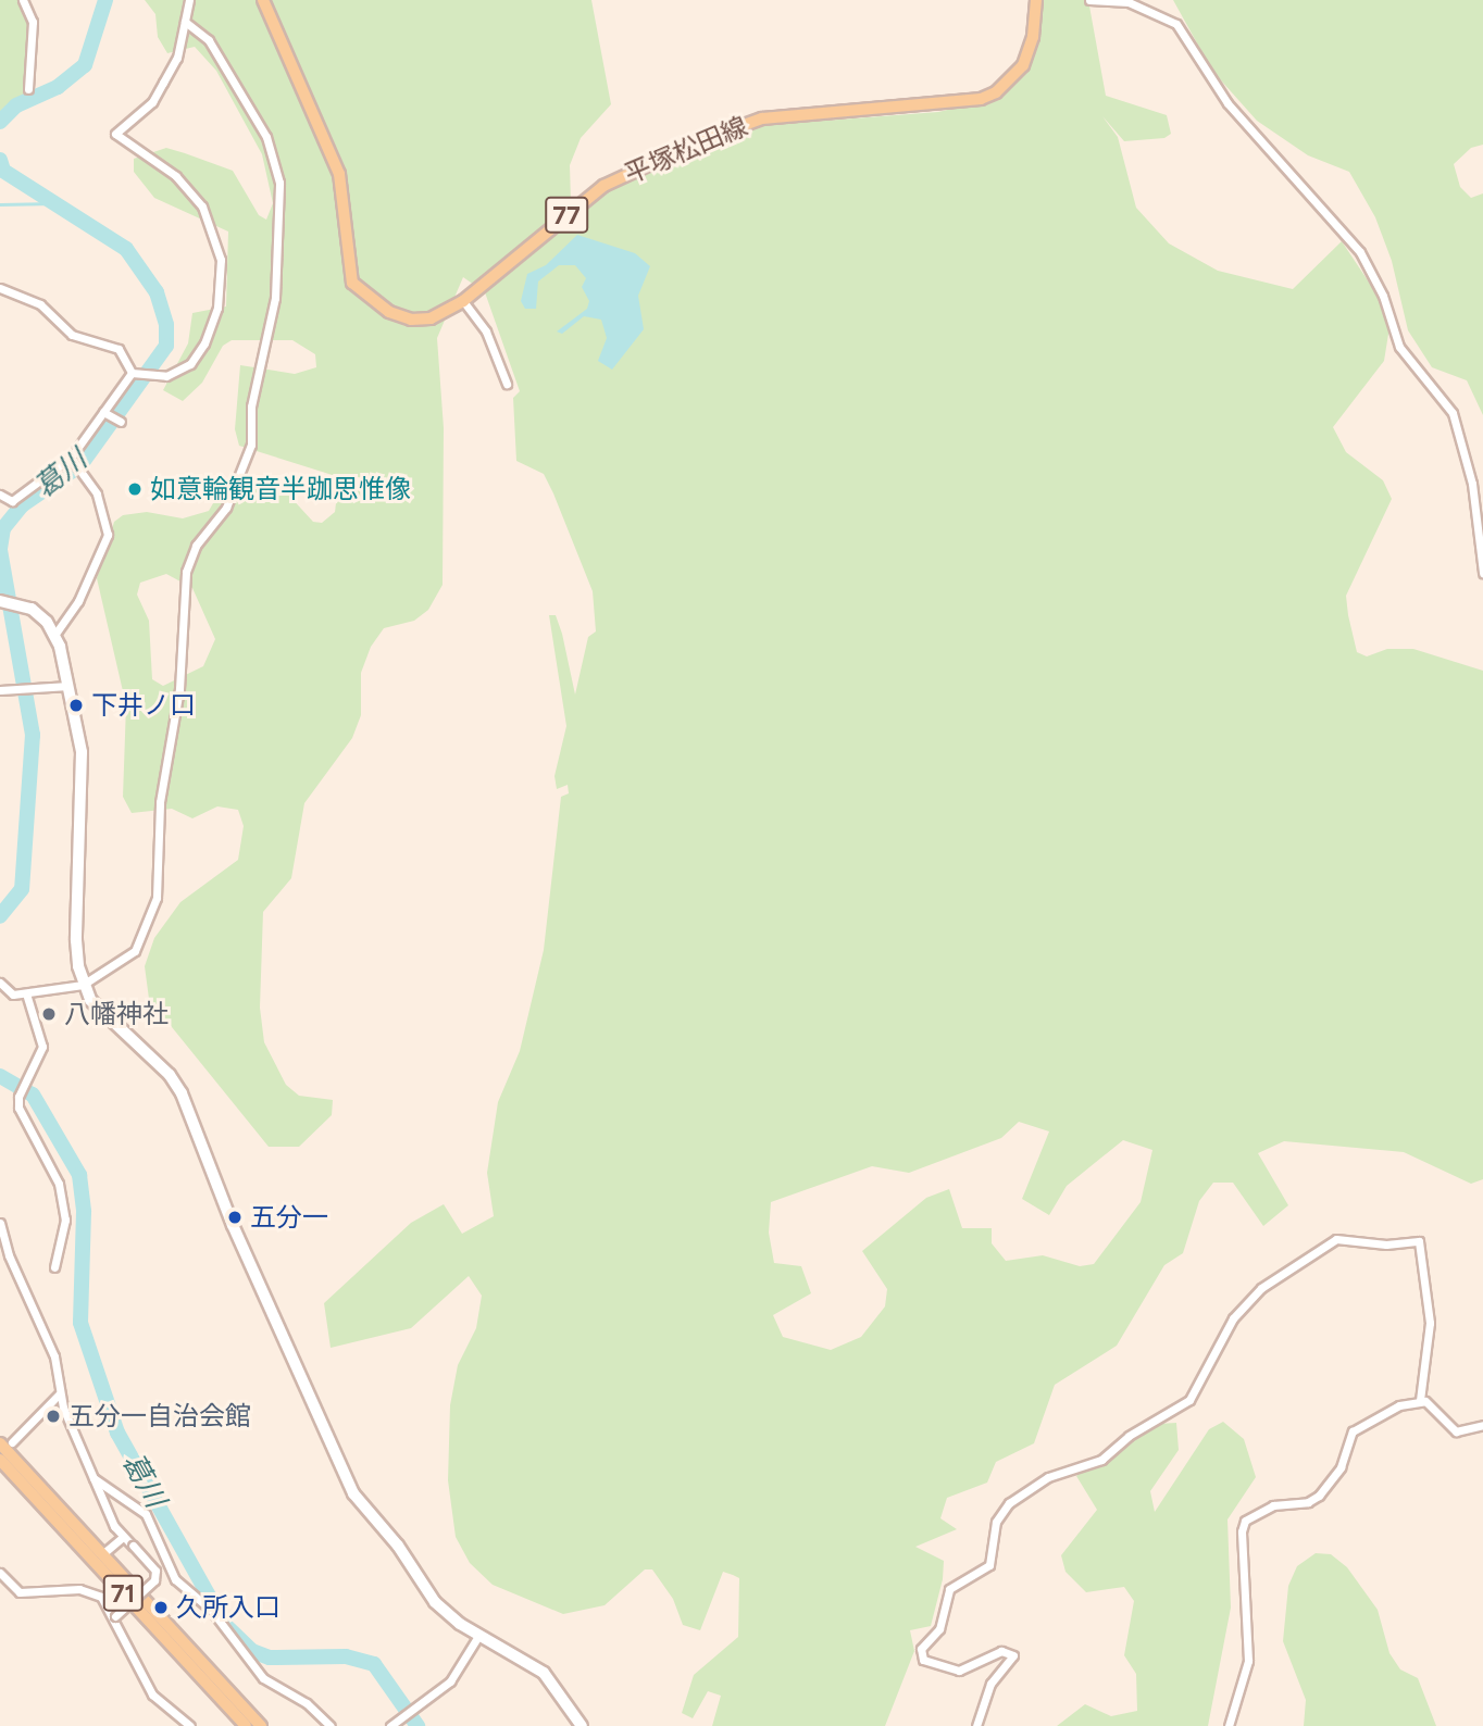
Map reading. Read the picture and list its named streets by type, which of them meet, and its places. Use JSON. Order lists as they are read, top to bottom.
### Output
{
  "streets": {
    "main road": ["平塚松田線", "77", "71"]
  },
  "water": ["葛川"],
  "places": [
    "如意輪観音半跏思惟像",
    "下井ノ口",
    "八幡神社",
    "五分一",
    "五分一自治会館",
    "久所入口"
  ]
}
